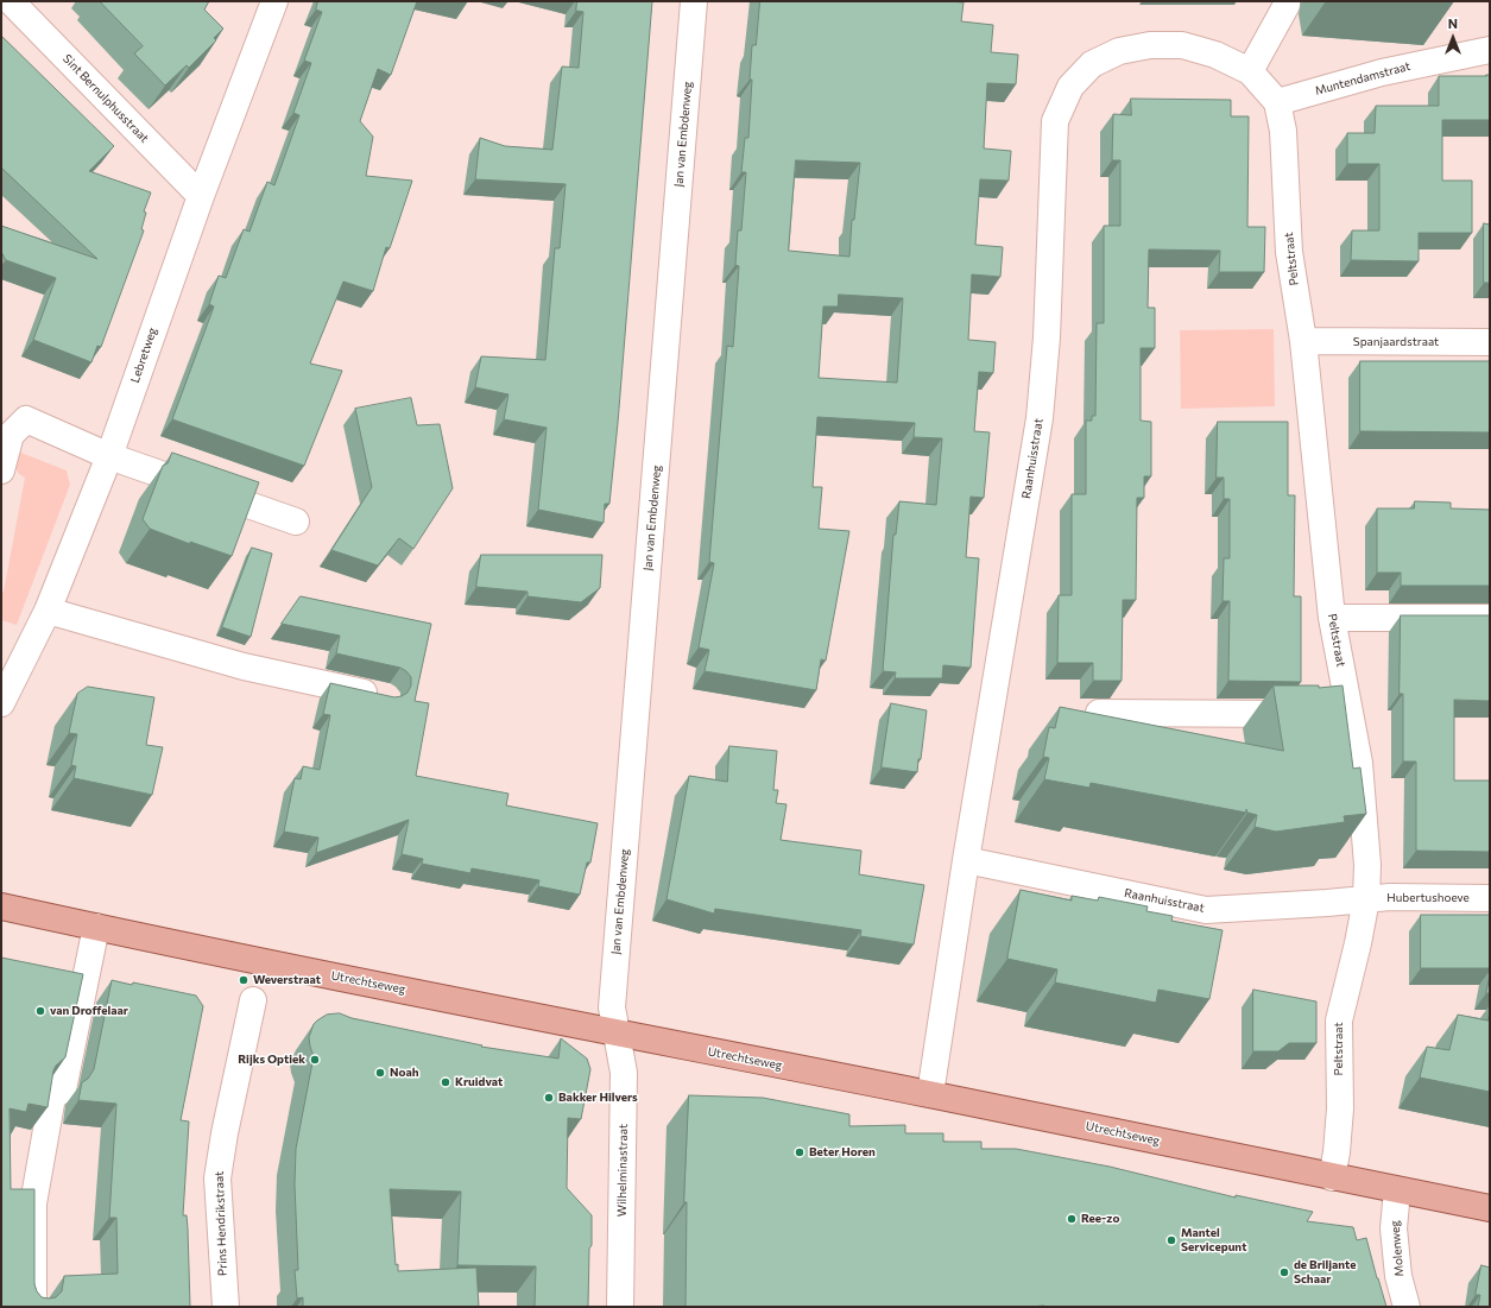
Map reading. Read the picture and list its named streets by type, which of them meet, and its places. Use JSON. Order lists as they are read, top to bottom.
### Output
{
  "streets": {
    "main road": ["Utrechtseweg"],
    "street": [
      "Muntendamstraat",
      "Sint Bernulphusstraat",
      "Jan van Embdenweg",
      "Peltstraat",
      "Spanjaardstraat",
      "Lebretweg",
      "Raanhuisstraat",
      "Hubertushoeve",
      "Wilhelminastraat",
      "Prins Hendrikstraat",
      "Molenweg"
    ]
  },
  "crossings": [
    ["Muntendamstraat", "Peltstraat"],
    ["Sint Bernulphusstraat", "Lebretweg"],
    ["Jan van Embdenweg", "Utrechtseweg"],
    ["Jan van Embdenweg", "Wilhelminastraat"],
    ["Peltstraat", "Spanjaardstraat"],
    ["Peltstraat", "Raanhuisstraat"],
    ["Peltstraat", "Hubertushoeve"],
    ["Peltstraat", "Utrechtseweg"],
    ["Raanhuisstraat", "Hubertushoeve"],
    ["Raanhuisstraat", "Utrechtseweg"],
    ["Utrechtseweg", "Wilhelminastraat"],
    ["Utrechtseweg", "Molenweg"]
  ],
  "places": [
    "Weverstraat",
    "van Droffelaar",
    "Rijks Optiek",
    "Noah",
    "Kruidvat",
    "Bakker Hilvers",
    "Beter Horen",
    "Ree-zo",
    "Mantel Servicepunt",
    "de Briljante Schaar"
  ],
  "north": "top"
}
